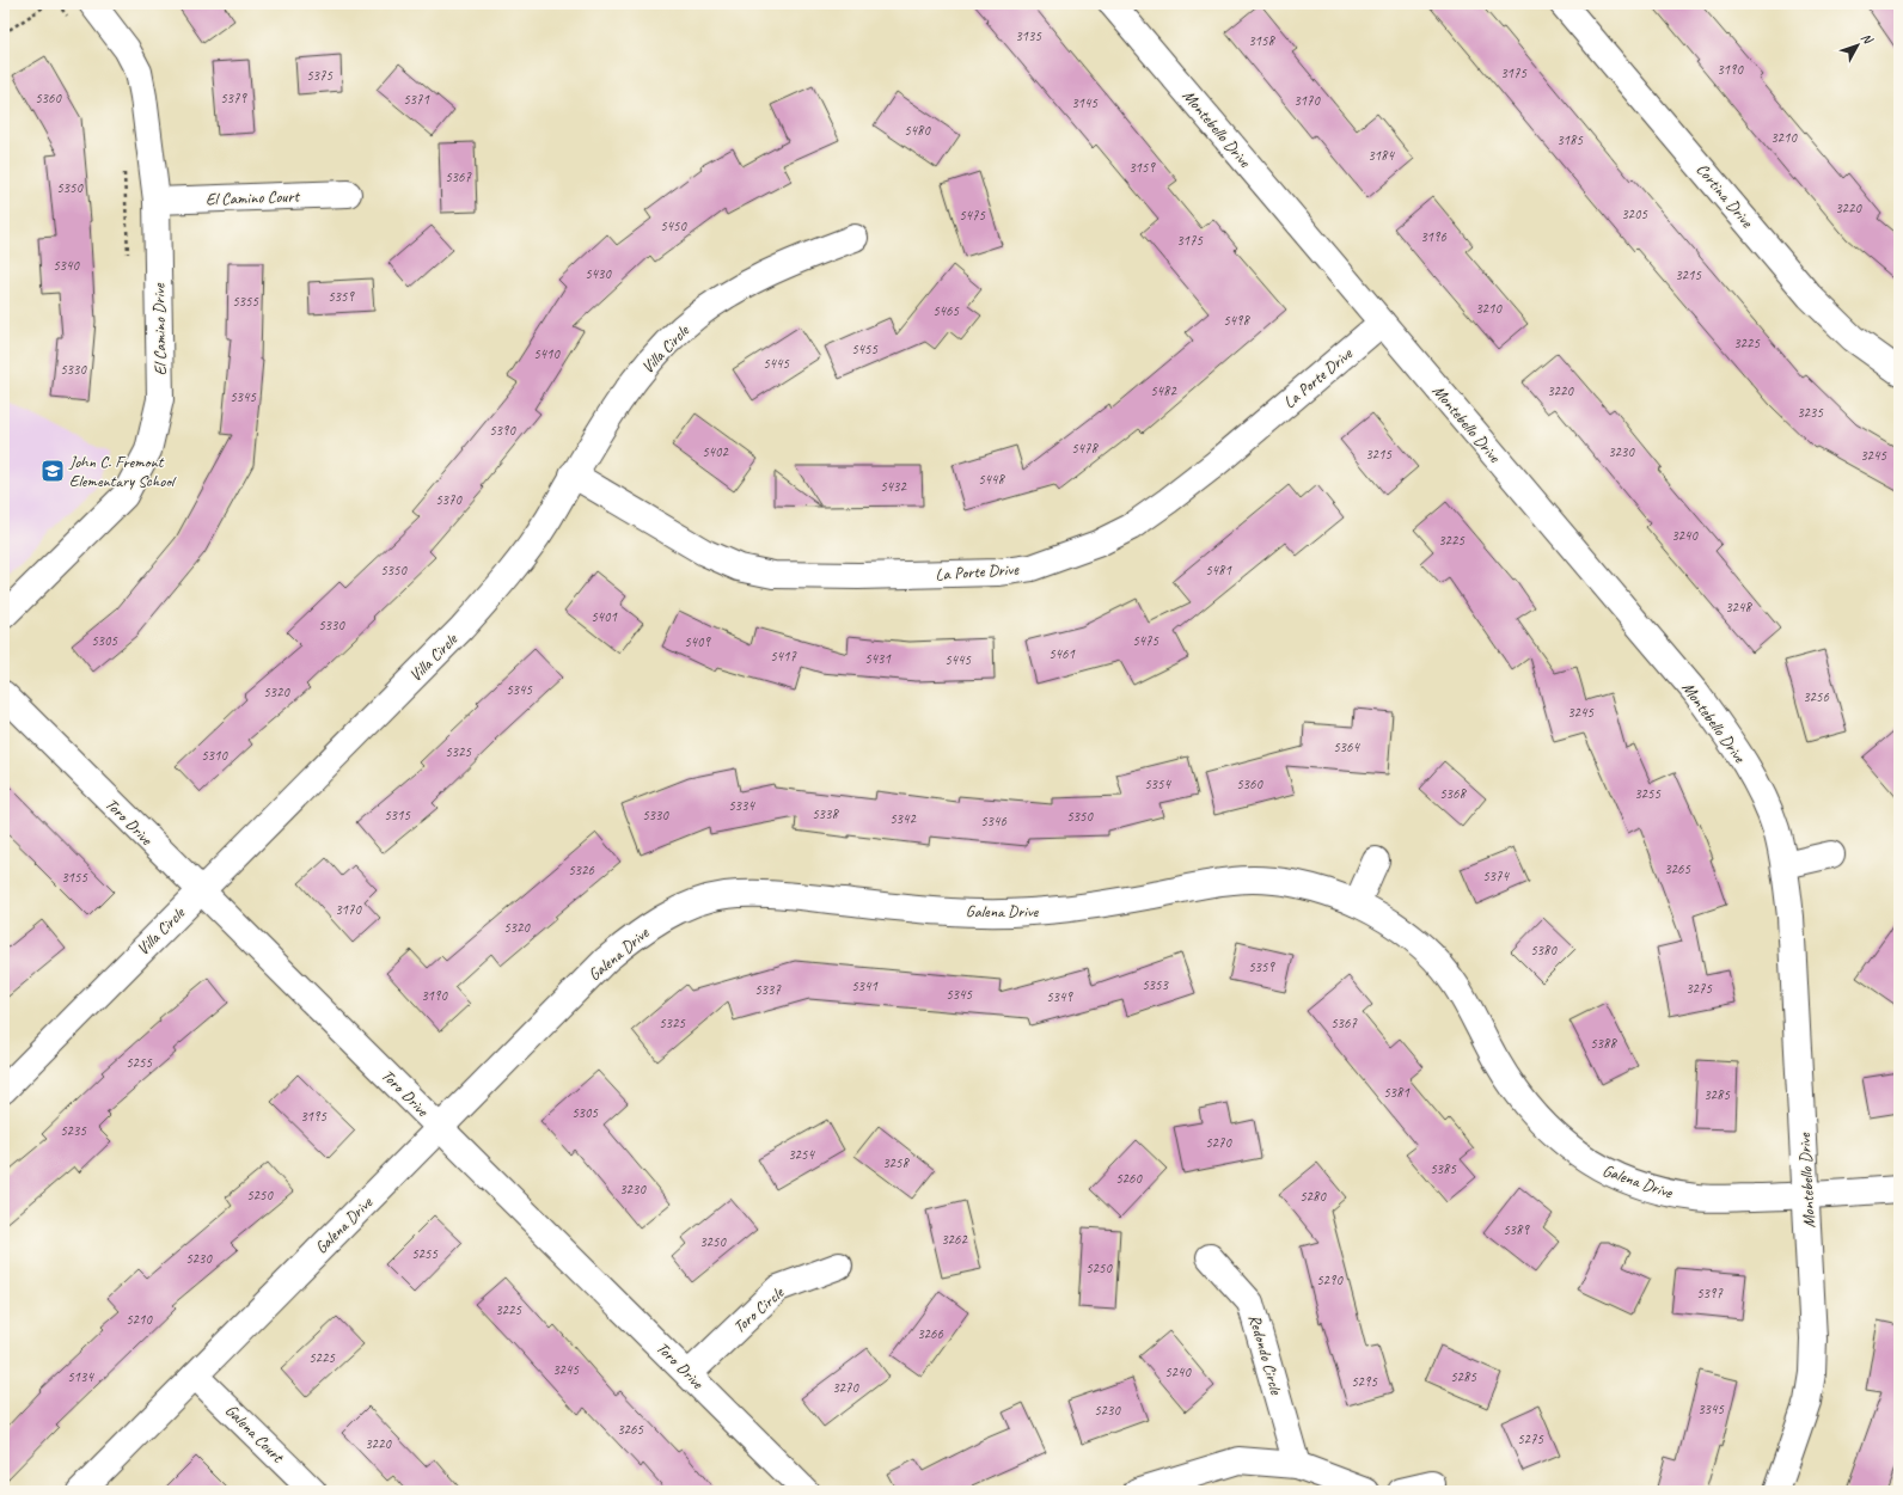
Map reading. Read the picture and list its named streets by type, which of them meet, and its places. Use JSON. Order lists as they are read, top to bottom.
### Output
{
  "streets": {
    "street": [
      "Montebello Drive",
      "Cortina Drive",
      "El Camino Court",
      "El Camino Drive",
      "Villa Circle",
      "La Porte Drive",
      "Toro Drive",
      "Galena Drive",
      "Toro Circle",
      "Redondo Circle",
      "Galena Court"
    ]
  },
  "crossings": [
    ["Montebello Drive", "La Porte Drive"],
    ["Montebello Drive", "Galena Drive"],
    ["El Camino Court", "El Camino Drive"],
    ["Villa Circle", "La Porte Drive"],
    ["Villa Circle", "Toro Drive"],
    ["Toro Drive", "Galena Drive"],
    ["Toro Drive", "Toro Circle"],
    ["Galena Drive", "Galena Court"]
  ],
  "places": {
    "school or university": ["John C. Fremont Elementary School"]
  },
  "house_numbers": [
    "3135",
    "3158",
    "3190",
    "3175",
    "5375",
    "5360",
    "5379",
    "5371",
    "3170",
    "3145",
    "5480",
    "3210",
    "3185",
    "3184",
    "3159",
    "5367",
    "5350",
    "3220",
    "3205",
    "5475",
    "5450",
    "3196",
    "3175",
    "5340",
    "5430",
    "3215",
    "5359",
    "5355",
    "3210",
    "5465",
    "5498",
    "3225",
    "5455",
    "5410",
    "5445",
    "5330",
    "5482",
    "3220",
    "5345",
    "3235",
    "5390",
    "5478",
    "5402",
    "3230",
    "3215",
    "3245",
    "5448",
    "5432",
    "5370",
    "3240",
    "3225",
    "5350",
    "5481",
    "3248",
    "5401",
    "5330",
    "5305",
    "5475",
    "5409",
    "5461",
    "5417",
    "5431",
    "5445",
    "5345",
    "5320",
    "3256",
    "3245",
    "5364",
    "5325",
    "5310",
    "5354",
    "5360",
    "5368",
    "3255",
    "5334",
    "5338",
    "5315",
    "5330",
    "5350",
    "5342",
    "5346",
    "3265",
    "5326",
    "5374",
    "3155",
    "3170",
    "5320",
    "5380",
    "5359",
    "5353",
    "5341",
    "3275",
    "5337",
    "5345",
    "3190",
    "5349",
    "5325",
    "5367",
    "5388",
    "5255",
    "5381",
    "3285",
    "5305",
    "3195",
    "5235",
    "5270",
    "3254",
    "3258",
    "5385",
    "5260",
    "3230",
    "5250",
    "5280",
    "5389",
    "3262",
    "3250",
    "5255",
    "5230",
    "5250",
    "5290",
    "5397",
    "3225",
    "5210",
    "3266",
    "5225",
    "3245",
    "5240",
    "5134",
    "5285",
    "5295",
    "3270",
    "3345",
    "5230",
    "3265",
    "5275",
    "3220"
  ],
  "north": "top right"
}
